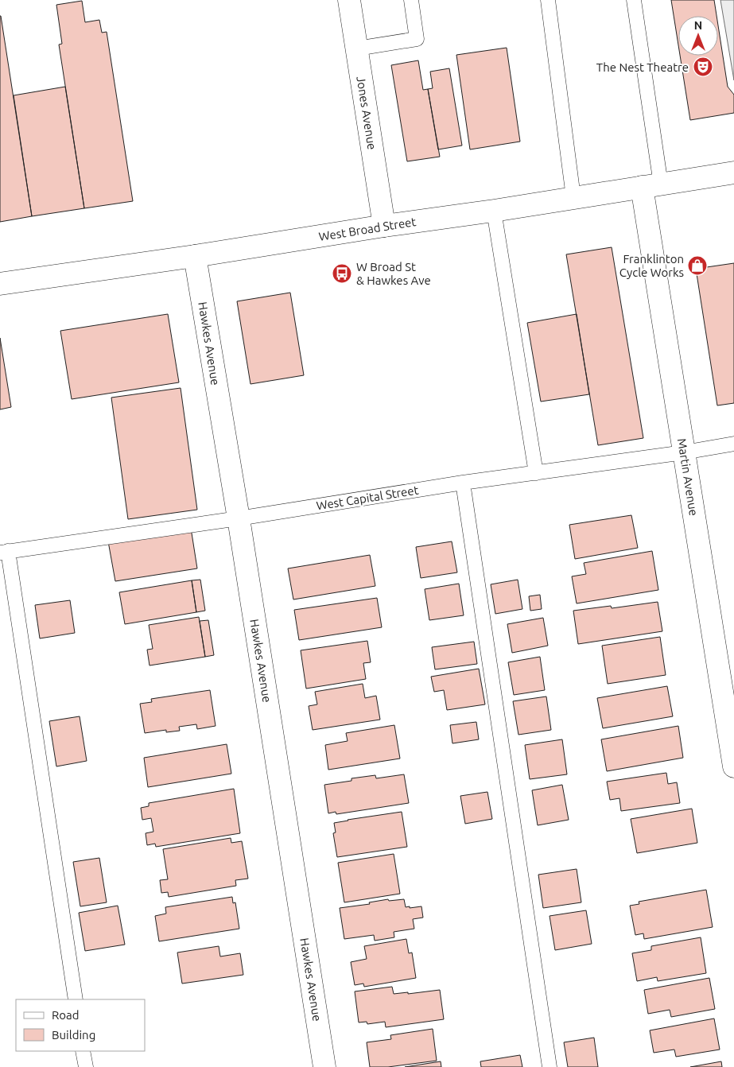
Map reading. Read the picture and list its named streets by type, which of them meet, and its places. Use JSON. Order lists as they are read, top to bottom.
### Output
{
  "streets": {
    "street": [
      "Jones Avenue",
      "West Broad Street",
      "Hawkes Avenue",
      "Martin Avenue"
    ],
    "lane": ["West Capital Street"]
  },
  "crossings": [
    ["Jones Avenue", "West Broad Street"],
    ["West Broad Street", "Hawkes Avenue"],
    ["West Broad Street", "Martin Avenue"],
    ["Hawkes Avenue", "West Capital Street"],
    ["Martin Avenue", "West Capital Street"]
  ],
  "places": {
    "theatre": ["The Nest Theatre"],
    "shop": ["Franklinton Cycle Works"],
    "bus stop": ["W Broad St & Hawkes Ave"]
  },
  "legend": ["Road", "Building"],
  "north": "top"
}
